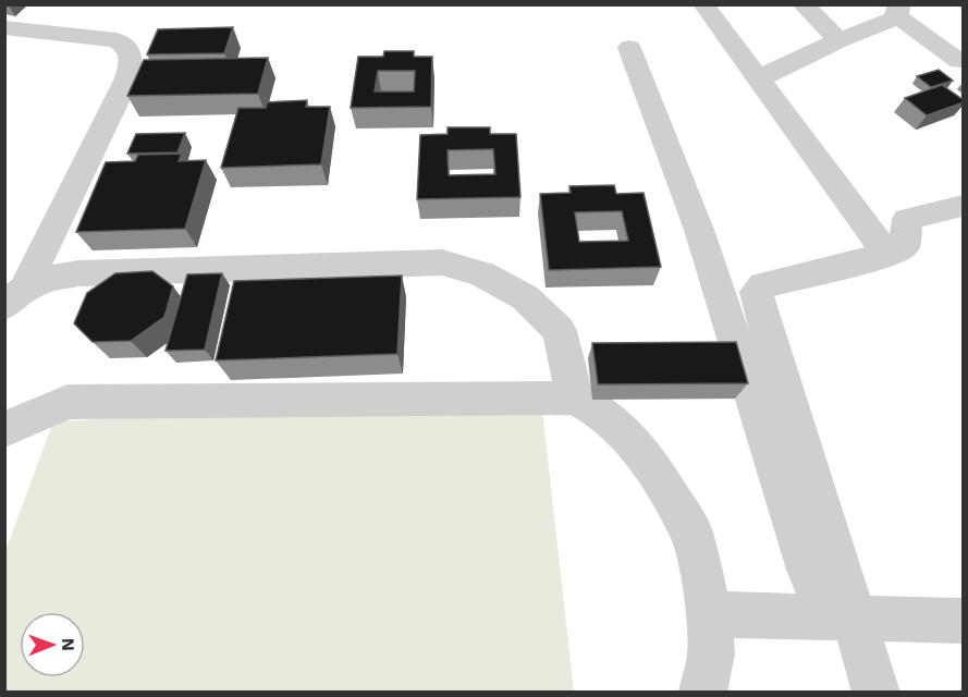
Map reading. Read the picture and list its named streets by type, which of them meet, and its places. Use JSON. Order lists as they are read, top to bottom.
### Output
{
  "north": "right"
}
